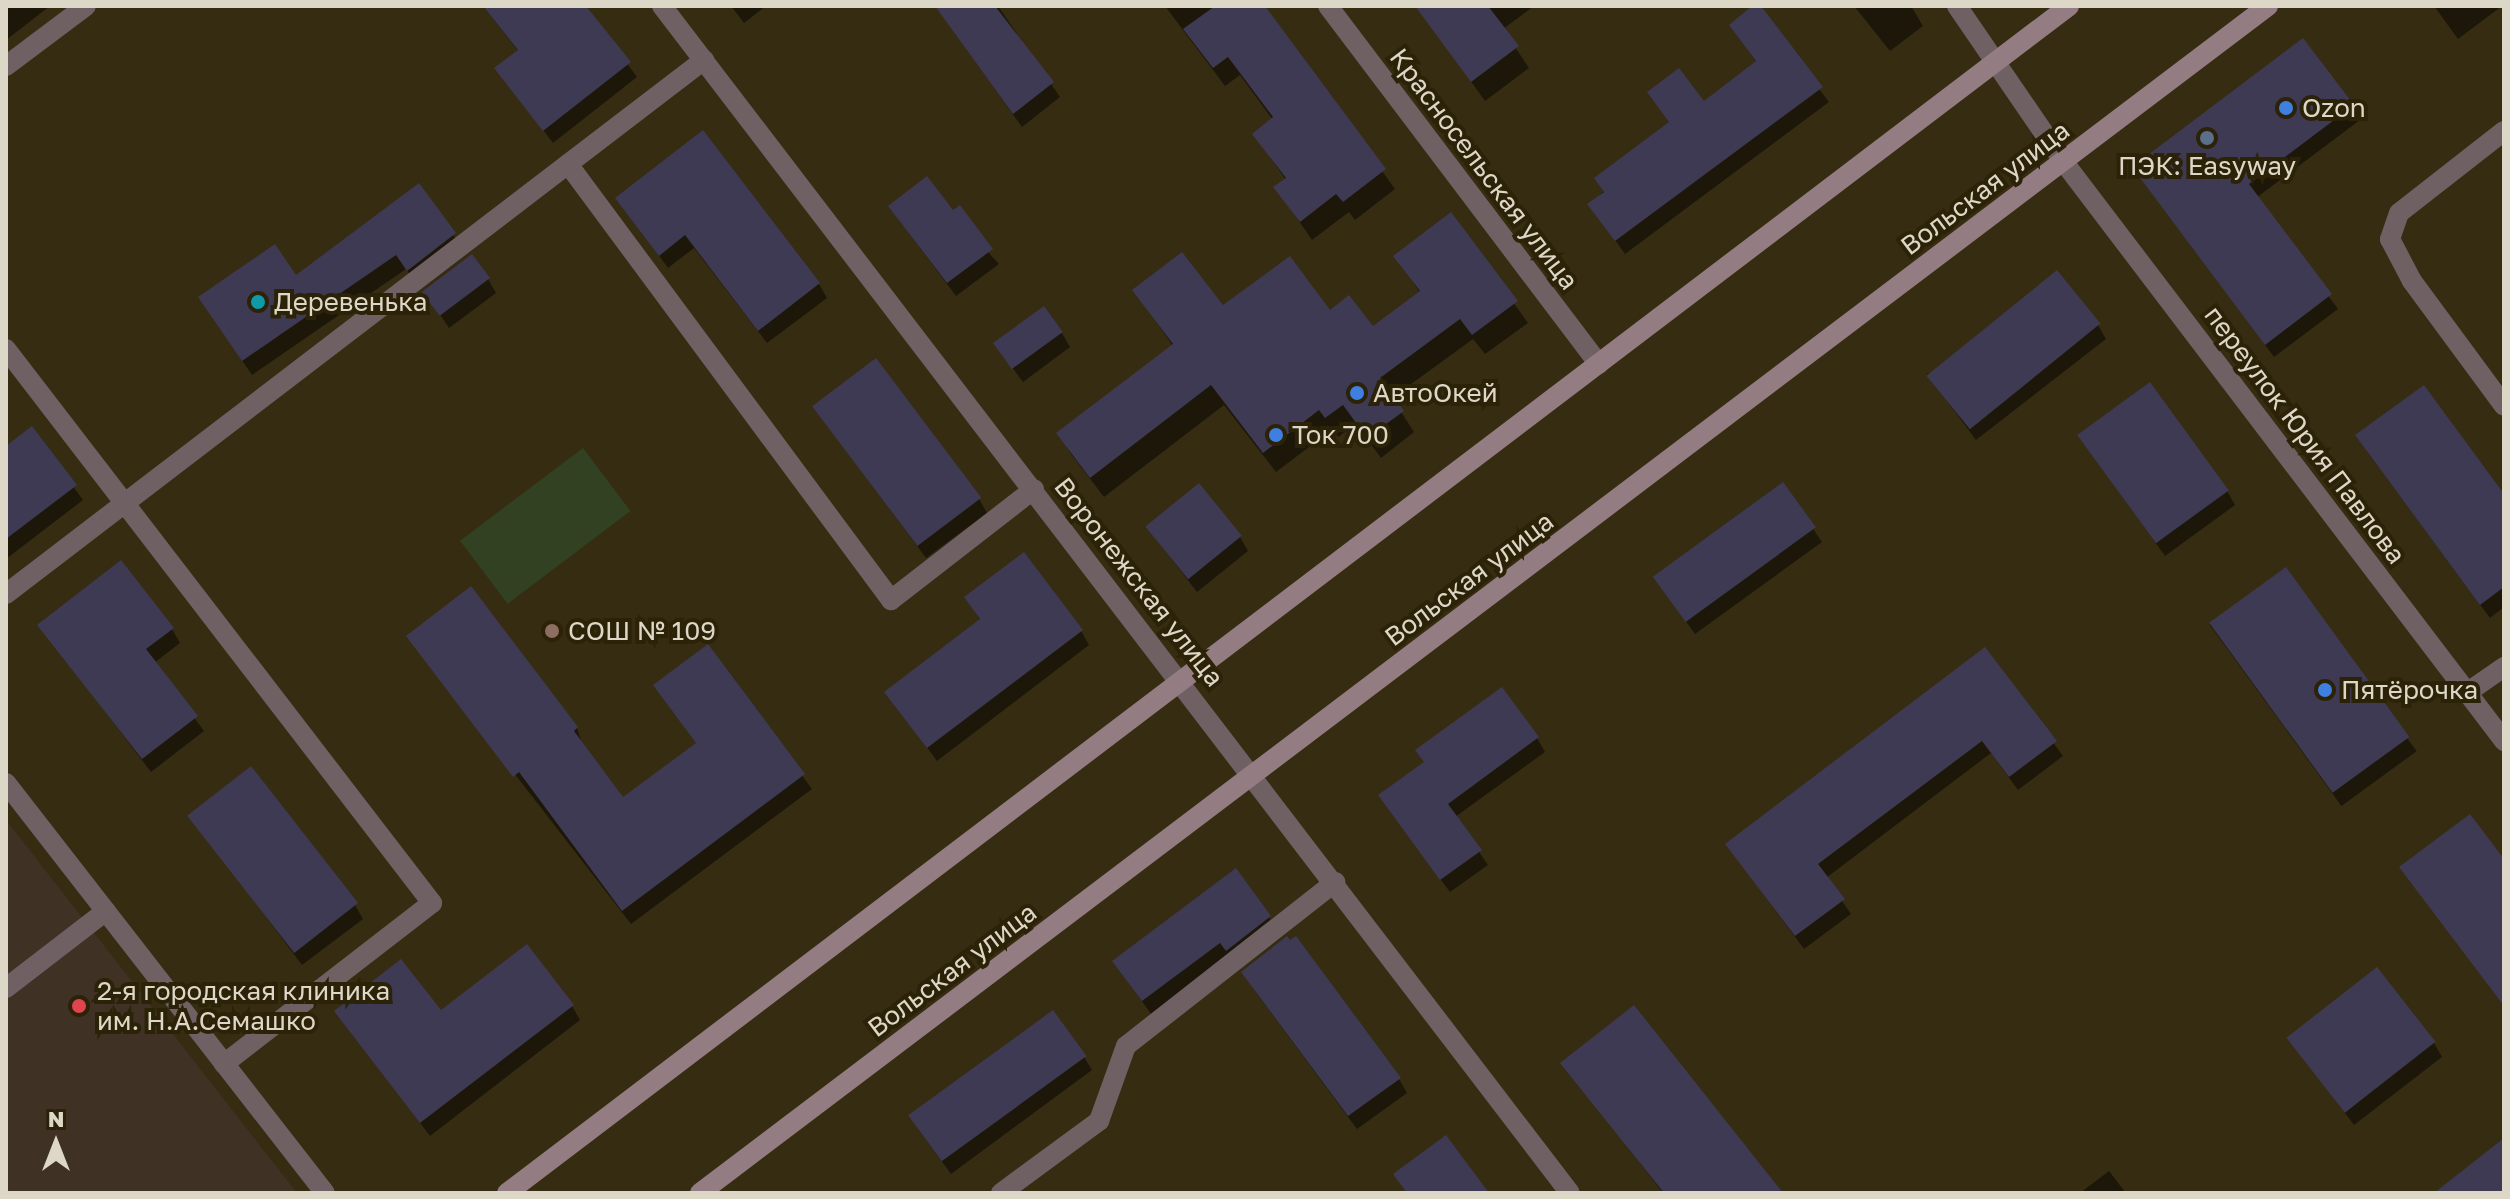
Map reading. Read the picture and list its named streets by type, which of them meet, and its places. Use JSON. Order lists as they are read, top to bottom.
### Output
{
  "streets": {
    "main road": ["Вольская улица"],
    "street": ["Красносельская улица", "переулок Юрия Павлова", "Воронежская улица"]
  },
  "crossings": [
    ["Вольская улица", "переулок Юрия Павлова"],
    ["Вольская улица", "Воронежская улица"]
  ],
  "places": [
    "Ozon",
    "ПЭК: Easyway",
    "Деревенька",
    "АвтоОкей",
    "Ток 700",
    "СОШ № 109",
    "Пятёрочка",
    "2-я городская клиника им. Н.А.Семашко"
  ],
  "north": "top"
}
